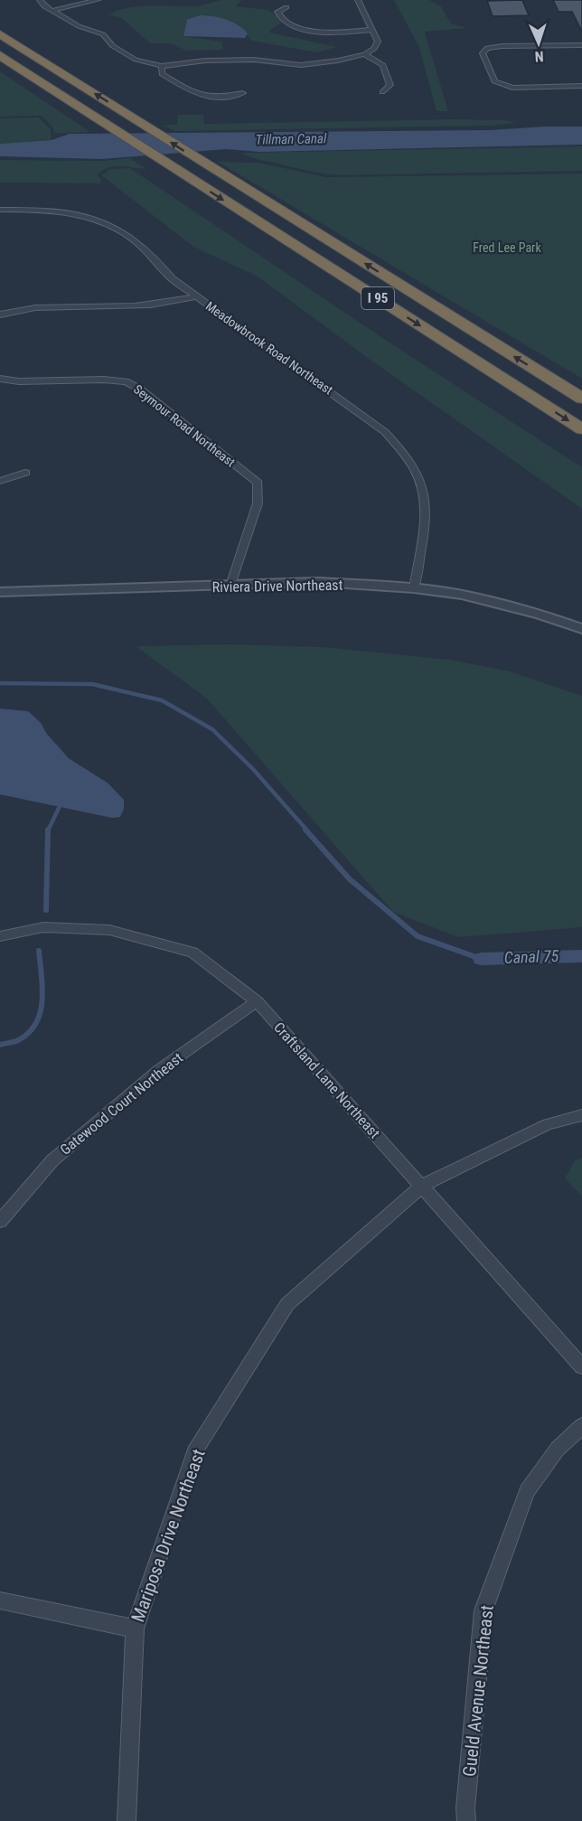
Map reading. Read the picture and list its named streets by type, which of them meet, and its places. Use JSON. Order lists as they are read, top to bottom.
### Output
{
  "streets": {
    "highway": ["I 95"],
    "street": [
      "Meadowbrook Road Northeast",
      "Seymour Road Northeast",
      "Riviera Drive Northeast",
      "Craftsland Lane Northeast",
      "Gatewood Court Northeast",
      "Mariposa Drive Northeast",
      "Gueld Avenue Northeast"
    ]
  },
  "crossings": [
    ["Meadowbrook Road Northeast", "Riviera Drive Northeast"],
    ["Seymour Road Northeast", "Riviera Drive Northeast"],
    ["Craftsland Lane Northeast", "Gatewood Court Northeast"],
    ["Craftsland Lane Northeast", "Mariposa Drive Northeast"]
  ],
  "water": ["Tillman Canal", "Canal 75"],
  "parks": ["Fred Lee Park"],
  "north": "bottom"
}
